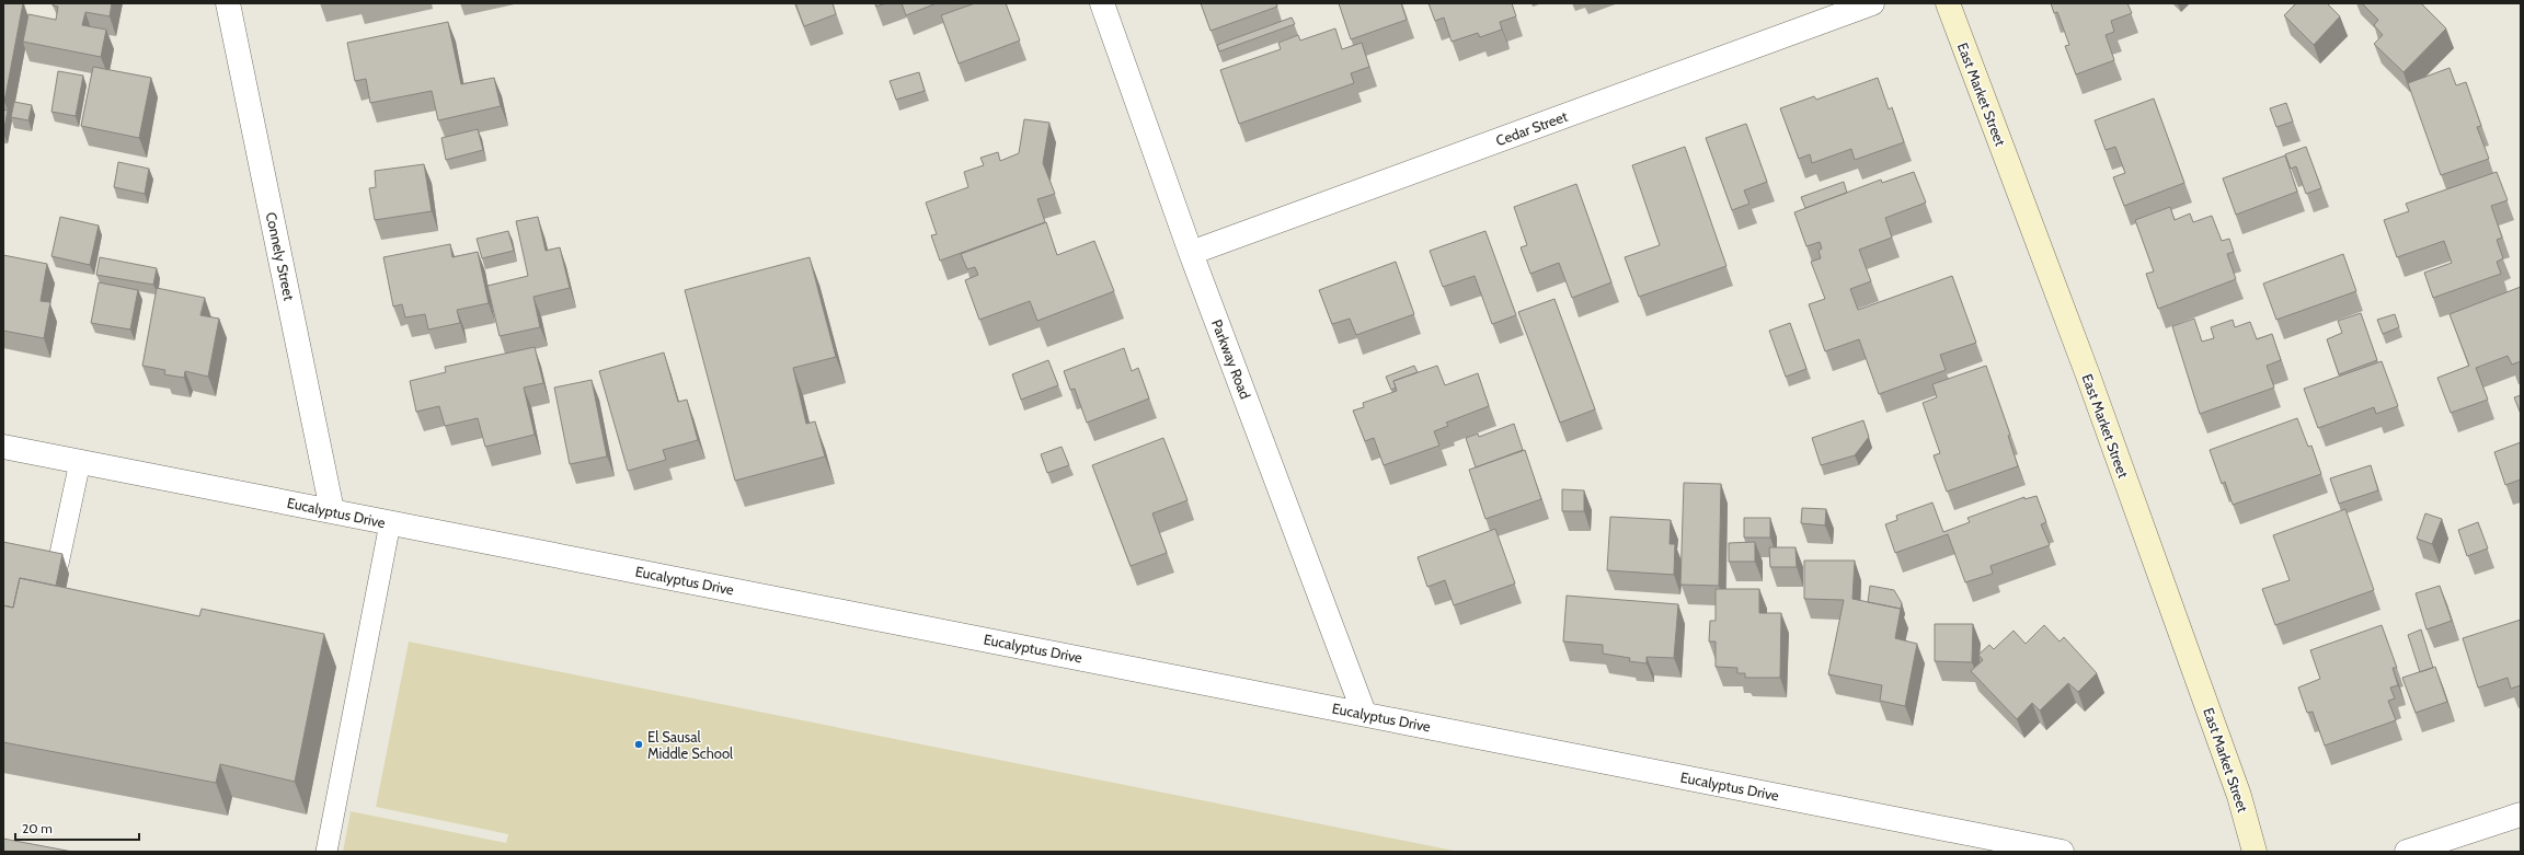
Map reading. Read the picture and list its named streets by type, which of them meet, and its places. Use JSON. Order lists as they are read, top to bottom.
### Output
{
  "streets": {
    "main road": ["East Market Street"],
    "street": [
      "Cedar Street",
      "Connely Street",
      "Parkway Road",
      "Eucalyptus Drive"
    ]
  },
  "crossings": [
    ["Cedar Street", "Parkway Road"],
    ["Connely Street", "Eucalyptus Drive"],
    ["Parkway Road", "Eucalyptus Drive"]
  ],
  "places": ["El Sausal Middle School"],
  "scale_bar": "20 m"
}
